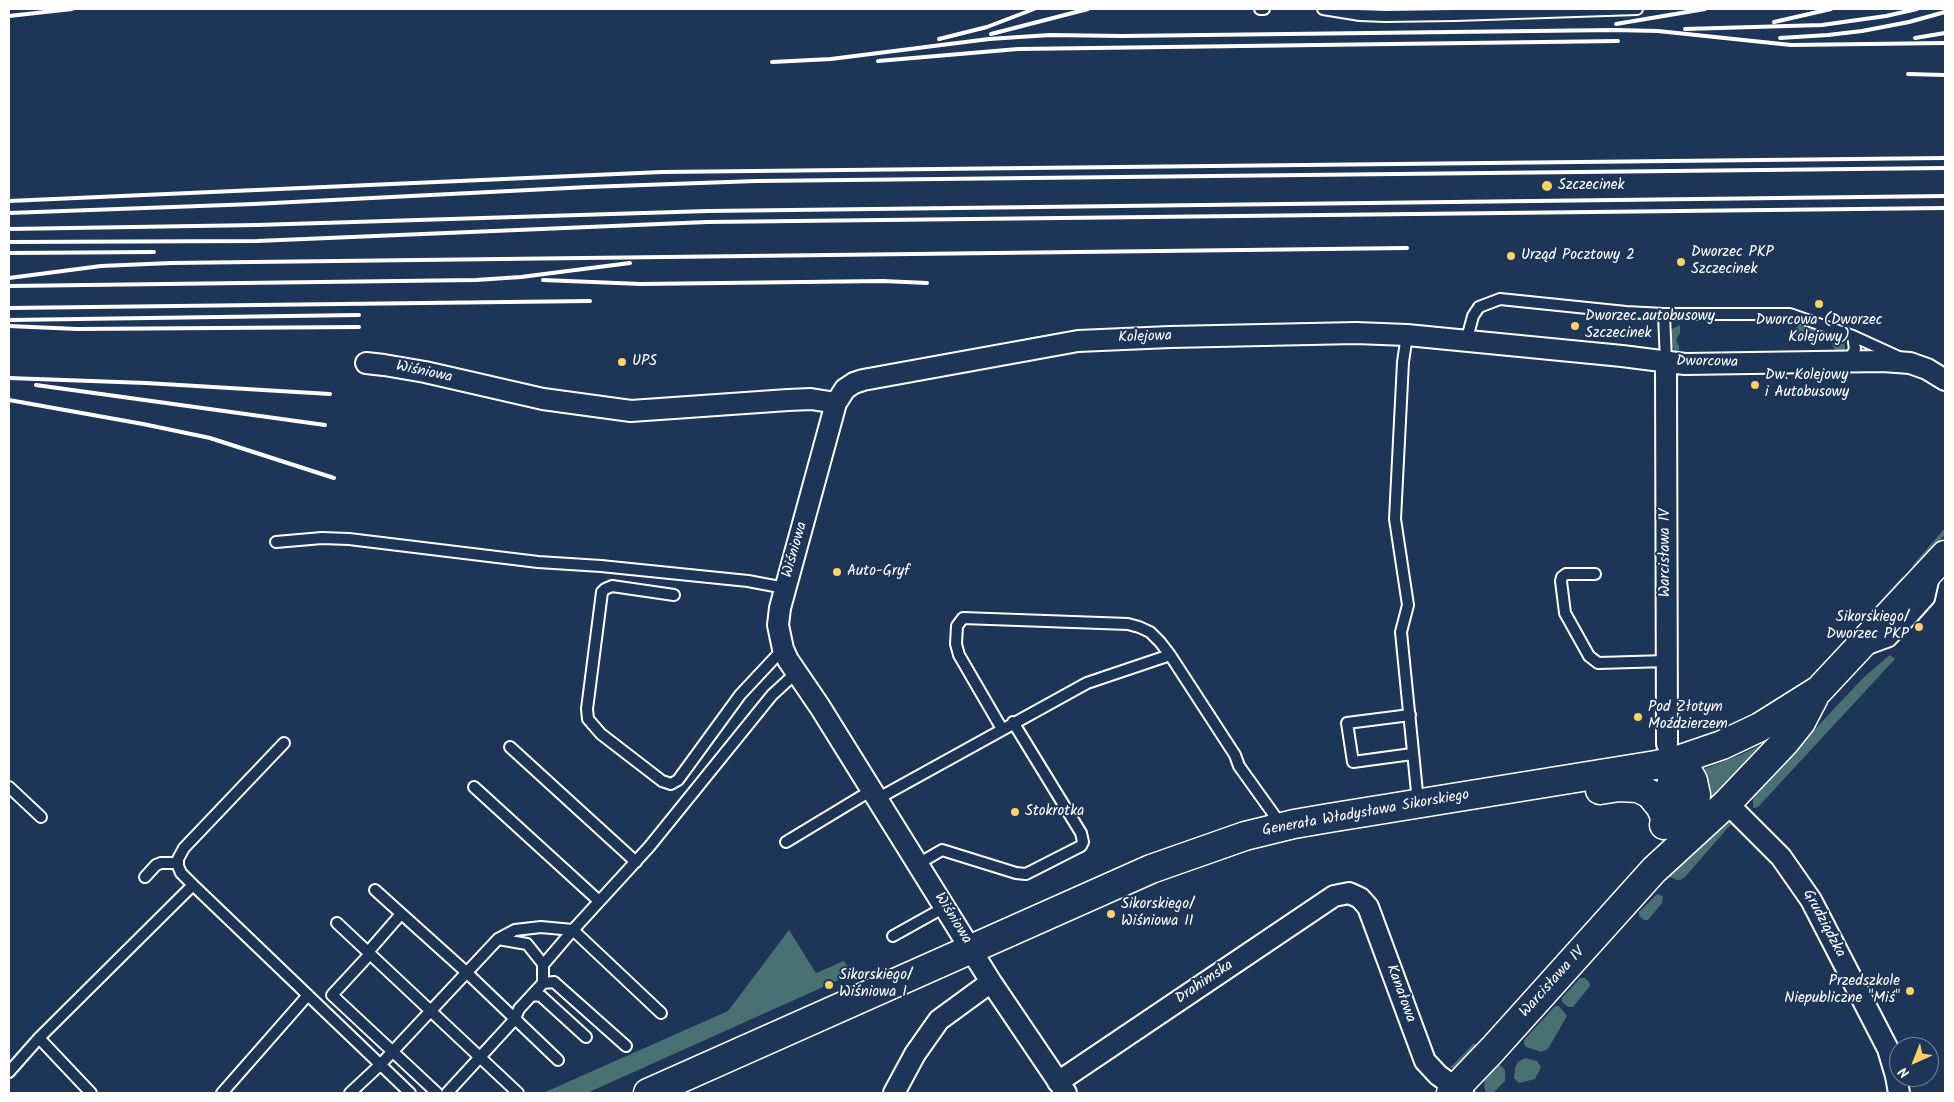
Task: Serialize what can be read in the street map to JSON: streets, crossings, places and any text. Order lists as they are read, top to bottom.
{
  "streets": {
    "street": [
      "Kolejowa",
      "Dworcowa",
      "Wiśniowa",
      "Warcisława IV",
      "Generała Władysława Sikorskiego",
      "Grudziądzka",
      "Drahimska",
      "Kanałowa"
    ]
  },
  "crossings": [
    ["Kolejowa", "Dworcowa"],
    ["Kolejowa", "Wiśniowa"],
    ["Dworcowa", "Warcisława IV"],
    ["Wiśniowa", "Generała Władysława Sikorskiego"],
    ["Wiśniowa", "Drahimska"],
    ["Warcisława IV", "Generała Władysława Sikorskiego"],
    ["Warcisława IV", "Grudziądzka"],
    ["Warcisława IV", "Kanałowa"],
    ["Drahimska", "Kanałowa"]
  ],
  "places": [
    "Szczecinek",
    "Urząd Pocztowy 2",
    "Dworzec PKP Szczecinek",
    "Dworcowa (Dworzec Kolejowy)",
    "Dworzec autobusowy Szczecinek",
    "UPS",
    "Dw. Kolejowy i Autobusowy",
    "Auto-Gryf",
    "Sikorskiego/ Dworzec PKP",
    "Pod Złotym Moździerzem",
    "Stokrotka",
    "Sikorskiego/ Wiśniowa II",
    "Sikorskiego/ Wiśniowa I",
    "Przedszkole Niepubliczne \"Miś\""
  ],
  "north": "bottom left"
}
